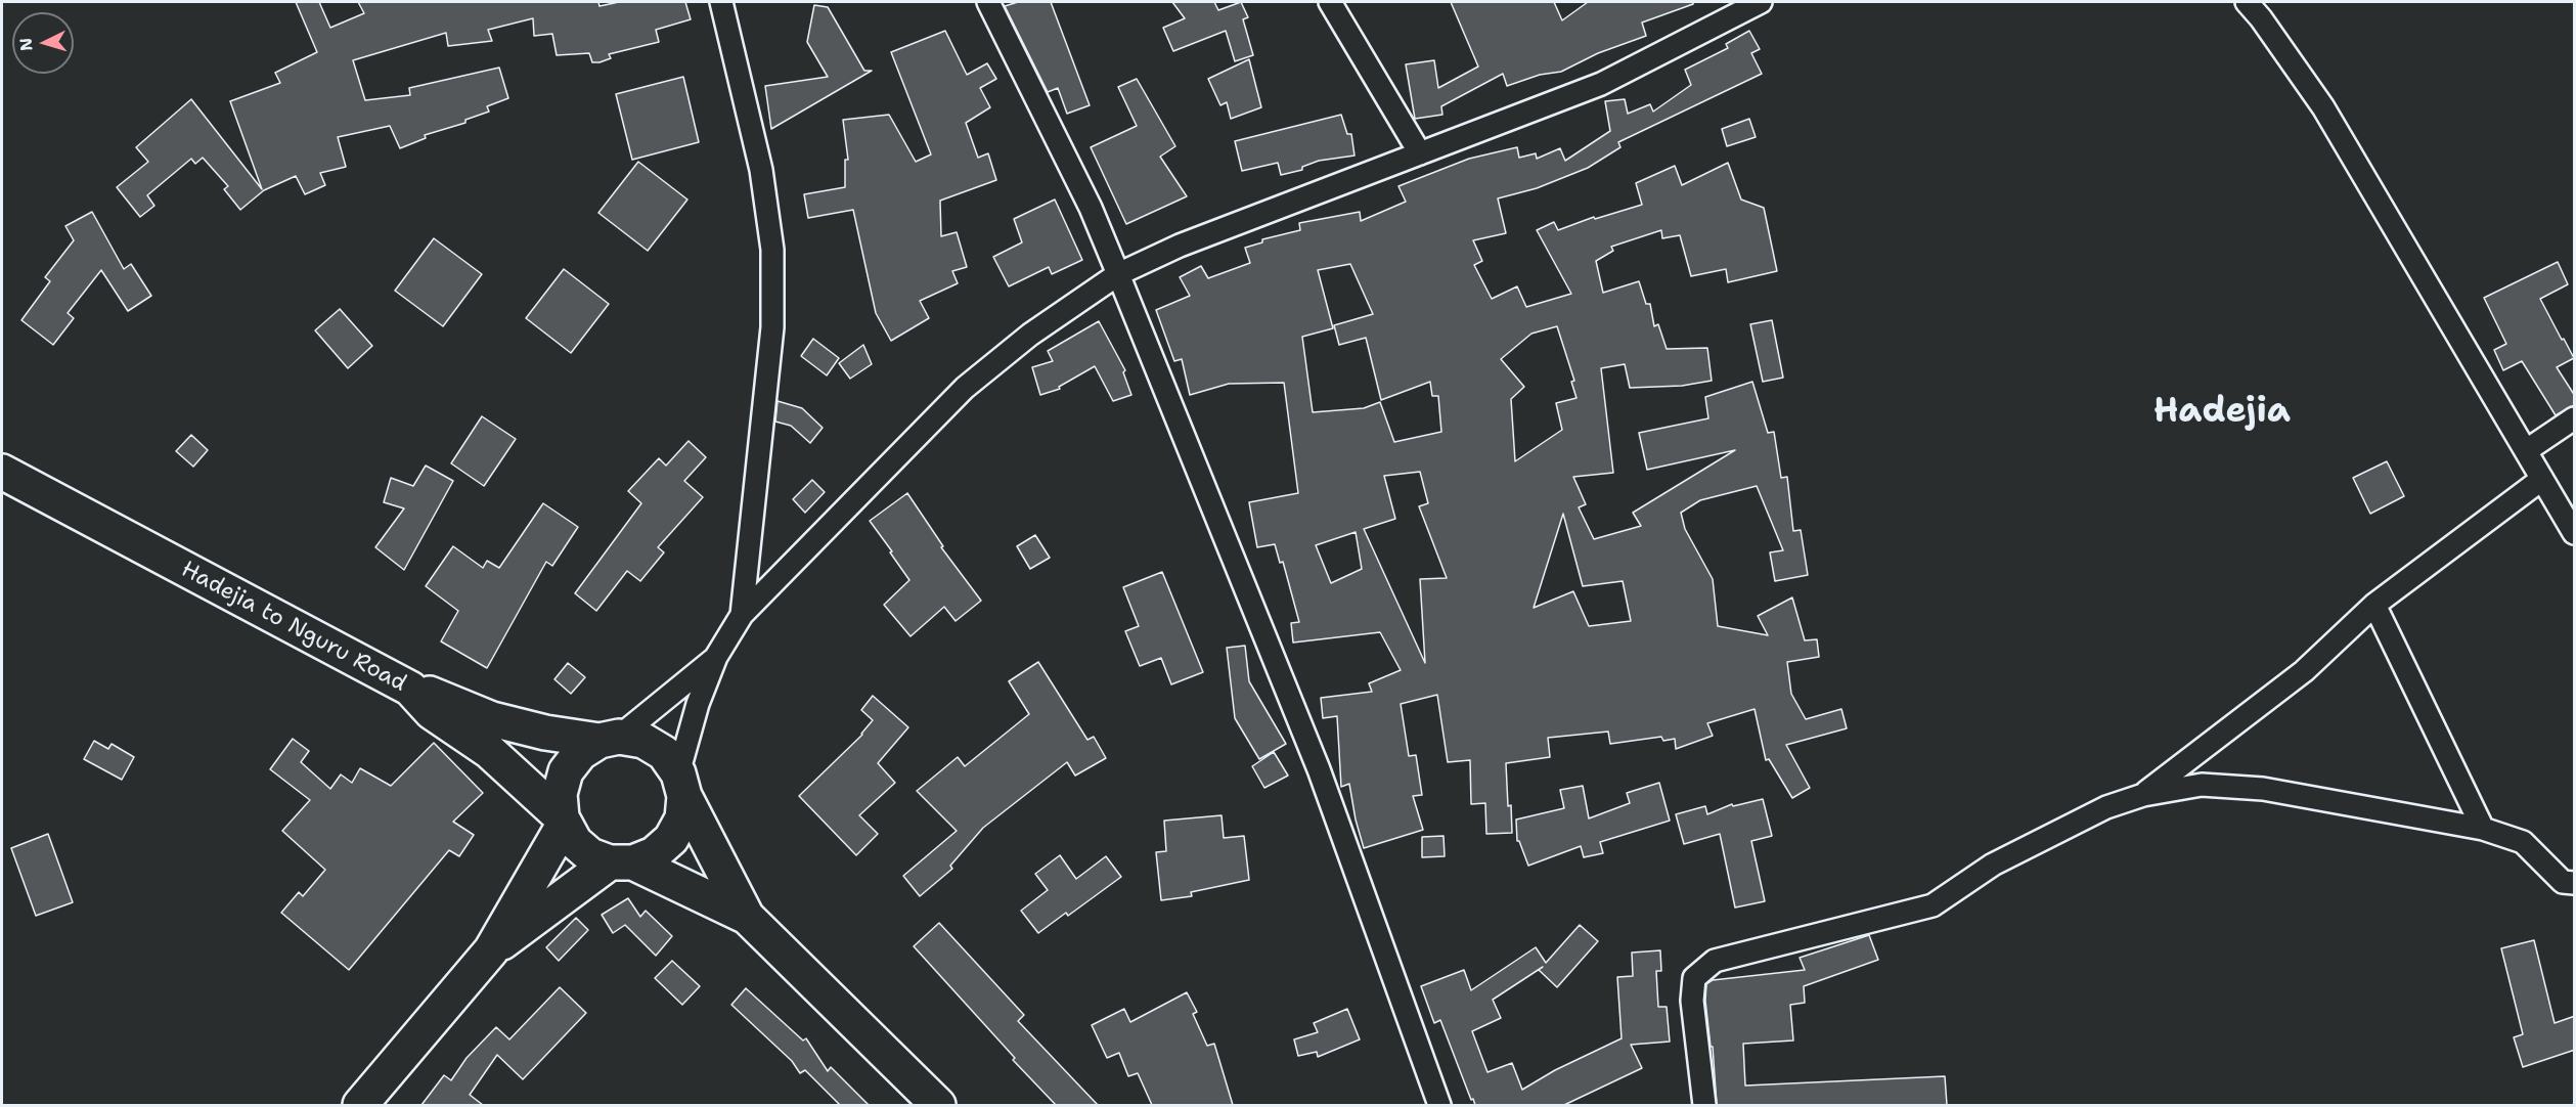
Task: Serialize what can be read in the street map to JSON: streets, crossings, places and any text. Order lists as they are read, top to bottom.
{
  "streets": {
    "main road": ["Hadejia to Nguru Road"]
  },
  "districts": ["Hadejia"],
  "north": "left"
}
